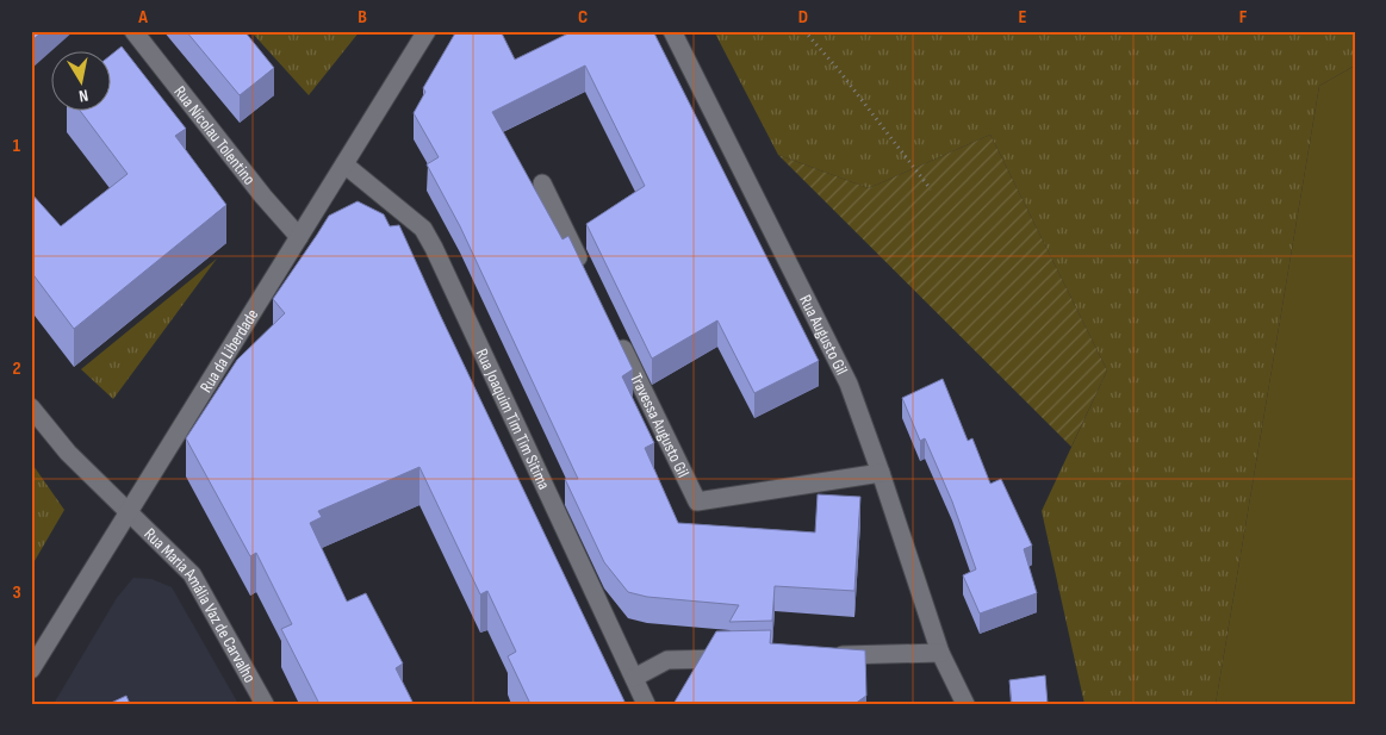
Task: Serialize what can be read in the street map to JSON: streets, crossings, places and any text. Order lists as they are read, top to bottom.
{
  "streets": {
    "street": [
      "Rua Nicolau Tolentino",
      "Rua Augusto Gil",
      "Rua da Liberdade",
      "Rua Joaquim Tim Tim Sitima",
      "Travessa Augusto Gil",
      "Rua Maria Amália Vaz de Carvalho"
    ]
  },
  "crossings": [
    ["Rua Nicolau Tolentino", "Rua da Liberdade"],
    ["Rua Augusto Gil", "Travessa Augusto Gil"],
    ["Rua da Liberdade", "Rua Joaquim Tim Tim Sitima"],
    ["Rua da Liberdade", "Rua Maria Amália Vaz de Carvalho"]
  ],
  "north": "bottom",
  "grid": {
    "columns": [
      "A",
      "B",
      "C",
      "D",
      "E",
      "F"
    ],
    "rows": ["1", "2", "3"]
  }
}
